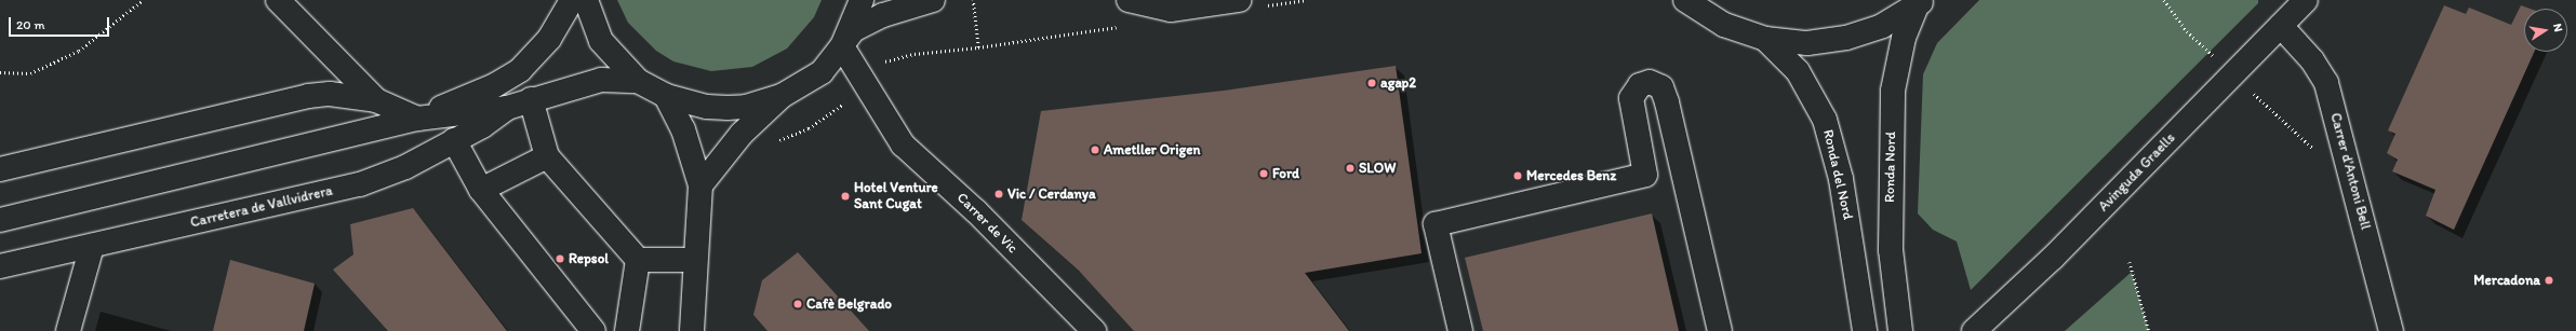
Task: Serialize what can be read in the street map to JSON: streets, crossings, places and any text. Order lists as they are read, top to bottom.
{
  "streets": {
    "street": [
      "Ronda Nord",
      "Carrer d'Antoni Bell",
      "Avinguda Graells",
      "Ronda del Nord",
      "Carretera de Vallvidrera",
      "Carrer de Vic"
    ]
  },
  "crossings": [
    ["Carrer d'Antoni Bell", "Avinguda Graells"]
  ],
  "places": [
    "agap2",
    "Ametller Origen",
    "SLOW",
    "Ford",
    "Mercedes Benz",
    "Vic / Cerdanya",
    "Hotel Venture Sant Cugat",
    "Repsol",
    "Mercadona",
    "Cafè Belgrado"
  ],
  "scale_bar": "20 m",
  "north": "right"
}
